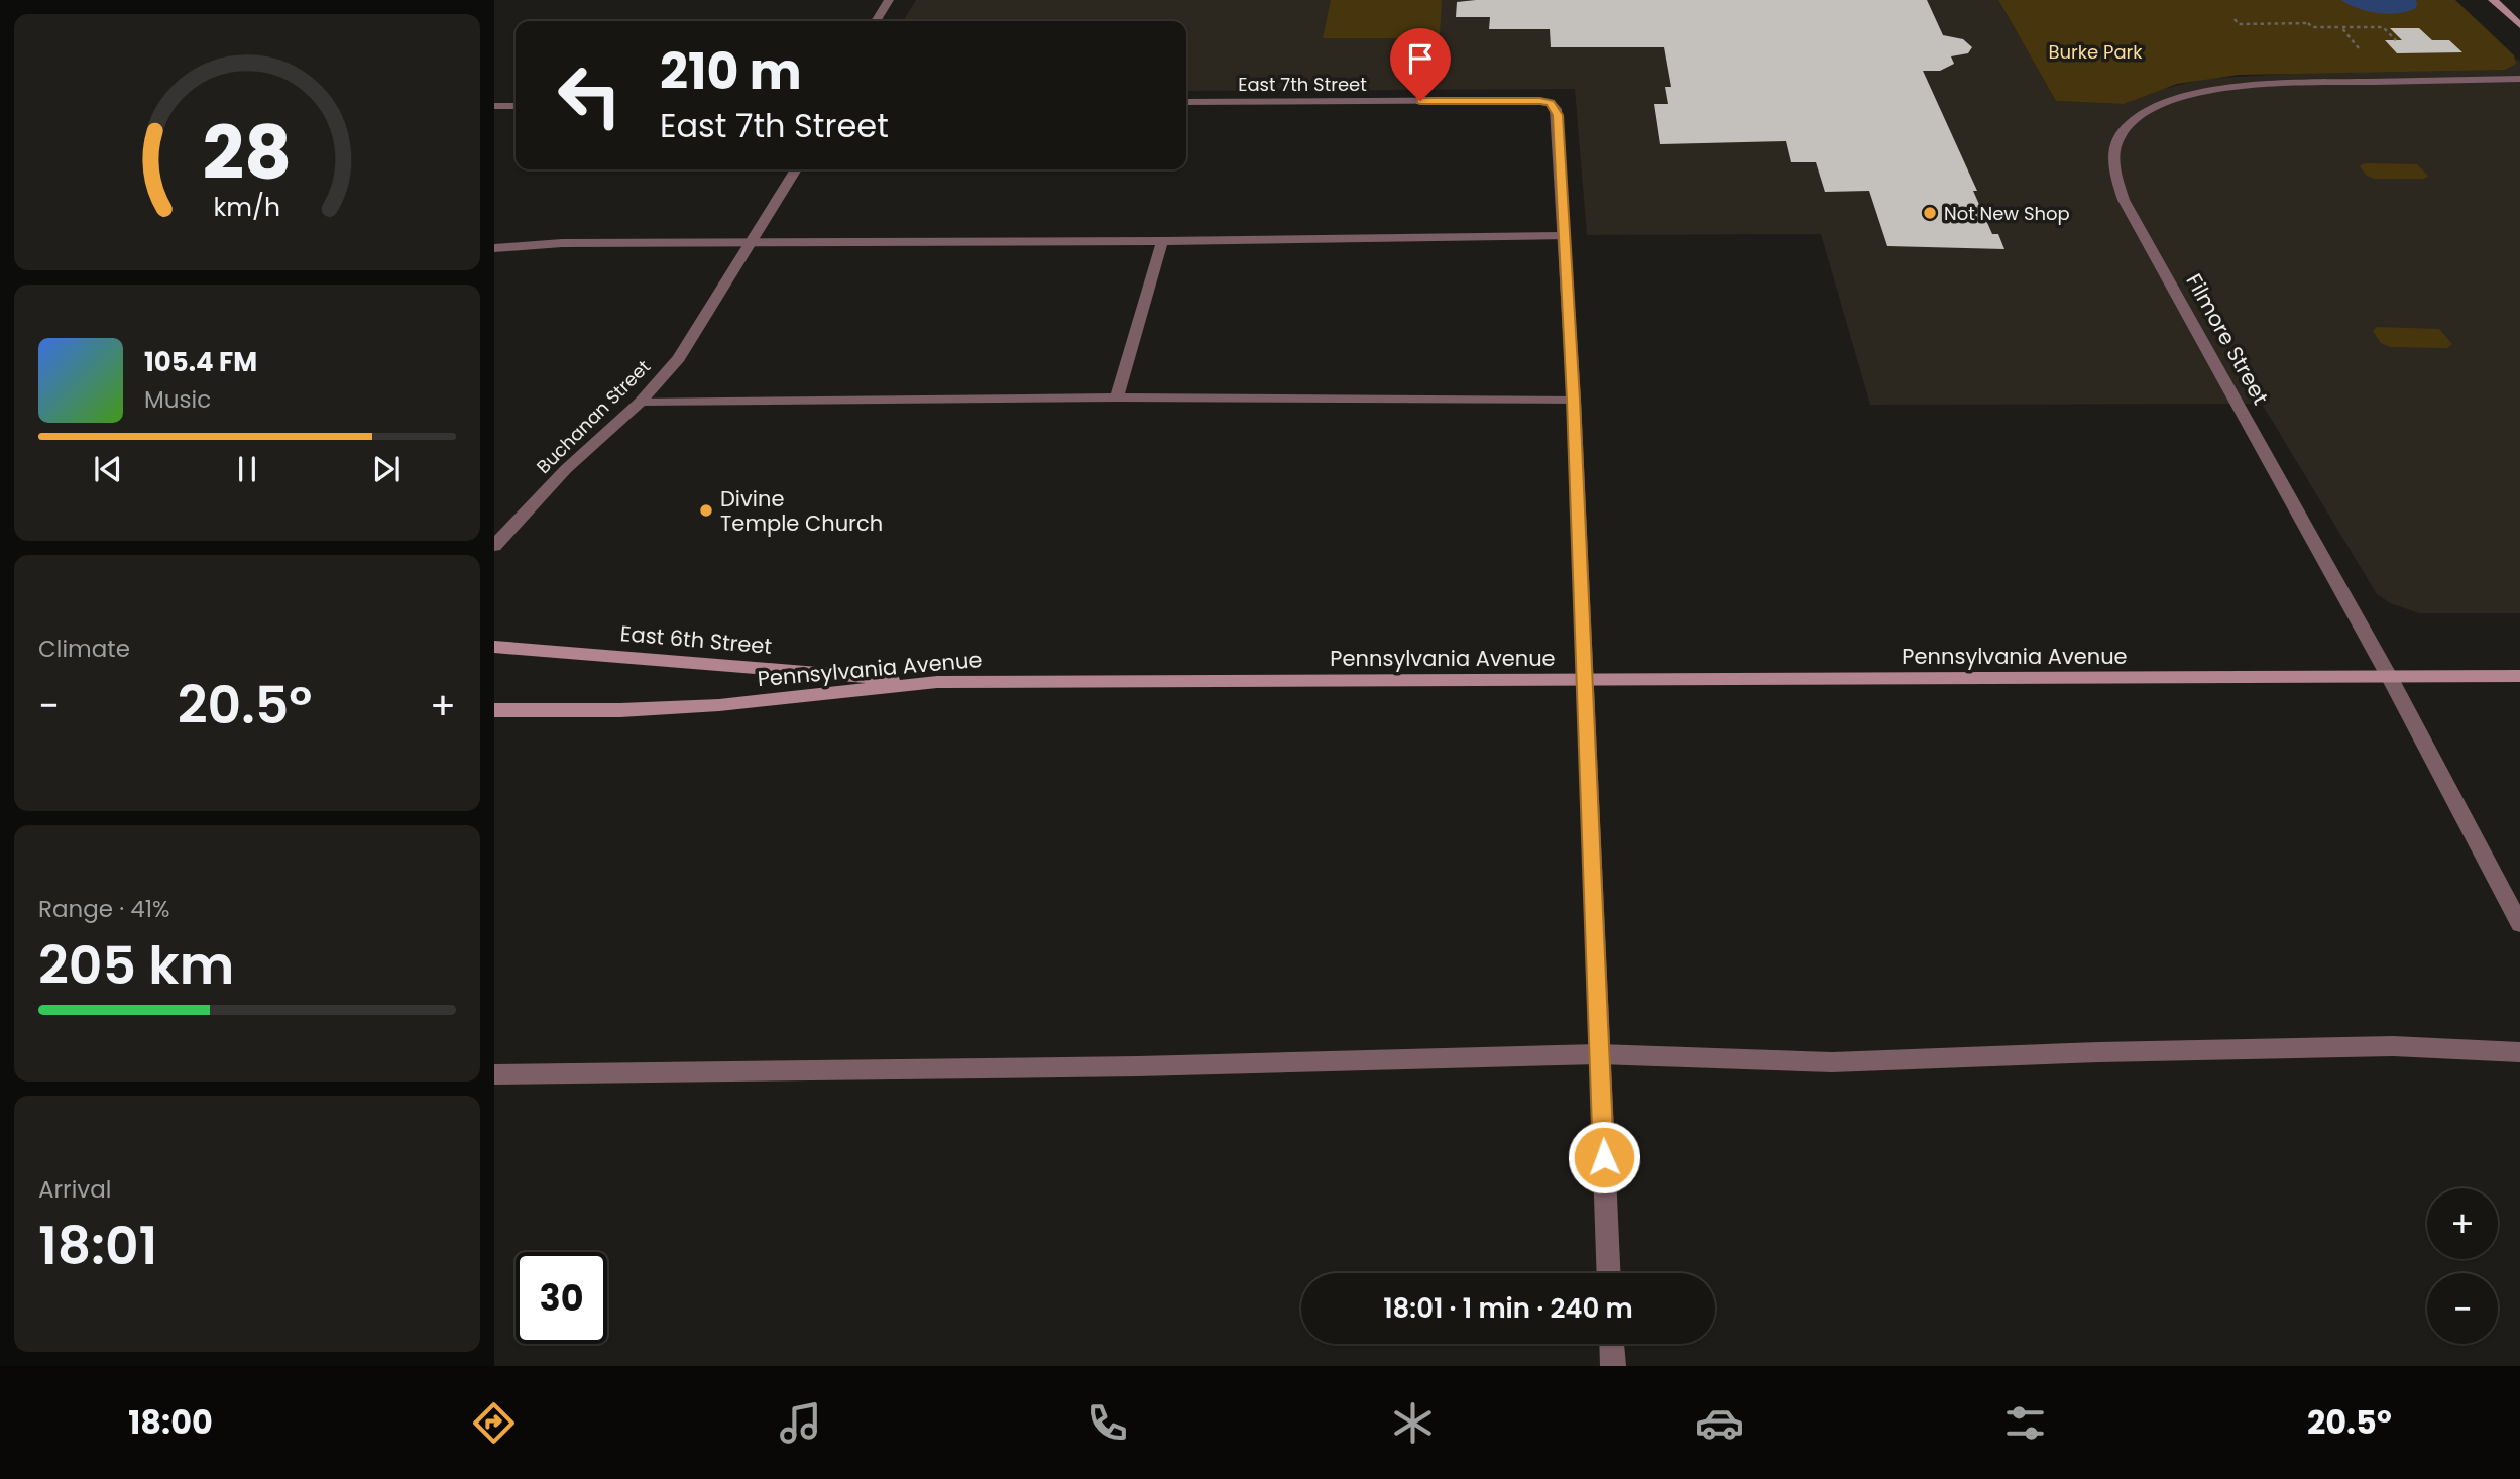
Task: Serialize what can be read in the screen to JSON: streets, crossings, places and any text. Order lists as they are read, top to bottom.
{
  "streets": {
    "main road": ["East 6th Street", "Pennsylvania Avenue"],
    "street": ["East 7th Street", "Filmore Street", "Buchanan Street"]
  },
  "crossings": [
    ["Filmore Street", "Pennsylvania Avenue"],
    ["East 6th Street", "Pennsylvania Avenue"]
  ],
  "parks": ["Burke Park"],
  "places": ["Not New Shop", "Divine Temple Church"],
  "page": {
    "turn": ["210 m", "East 7th Street"],
    "song": ["105.4 FM", "Music"],
    "tile": [
      "Climate",
      ["Range · 41%", "205 km"],
      ["Arrival", "18:01"]
    ],
    "heat": ["−", "20.5°", "+"],
    "map_buttons": ["+", "−"],
    "limit": "30",
    "trip": "18:01 · 1 min · 240 m",
    "tabs": ["18:00", "20.5°"],
    "gauge": ["28", "km/h"]
  }
}
